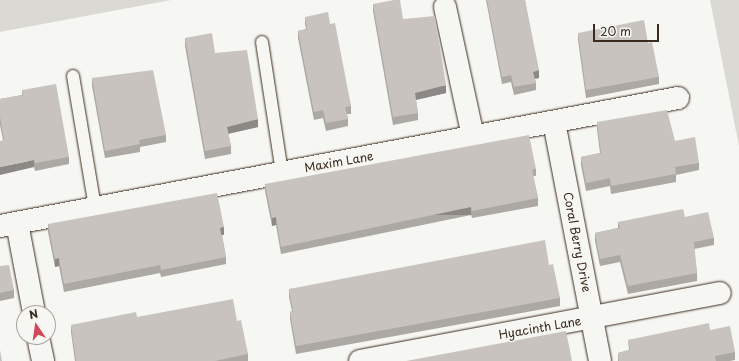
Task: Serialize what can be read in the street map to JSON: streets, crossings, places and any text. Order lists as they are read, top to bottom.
{
  "streets": {
    "street": ["Maxim Lane", "Coral Berry Drive", "Hyacinth Lane"]
  },
  "crossings": [
    ["Maxim Lane", "Coral Berry Drive"],
    ["Coral Berry Drive", "Hyacinth Lane"]
  ],
  "scale_bar": "20 m",
  "north": "top"
}
